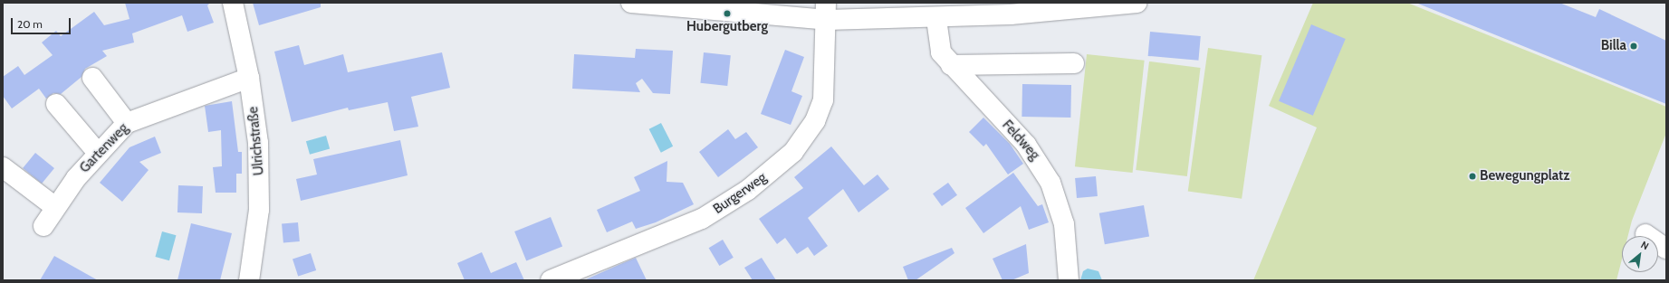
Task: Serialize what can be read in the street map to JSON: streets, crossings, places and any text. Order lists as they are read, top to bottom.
{
  "streets": {
    "street": [
      "Feldweg",
      "Ulrichstraße",
      "Gartenweg",
      "Burgerweg"
    ]
  },
  "crossings": [
    ["Ulrichstraße", "Gartenweg"]
  ],
  "places": ["Hubergutberg", "Billa", "Bewegungplatz"],
  "scale_bar": "20 m",
  "north": "top right"
}
